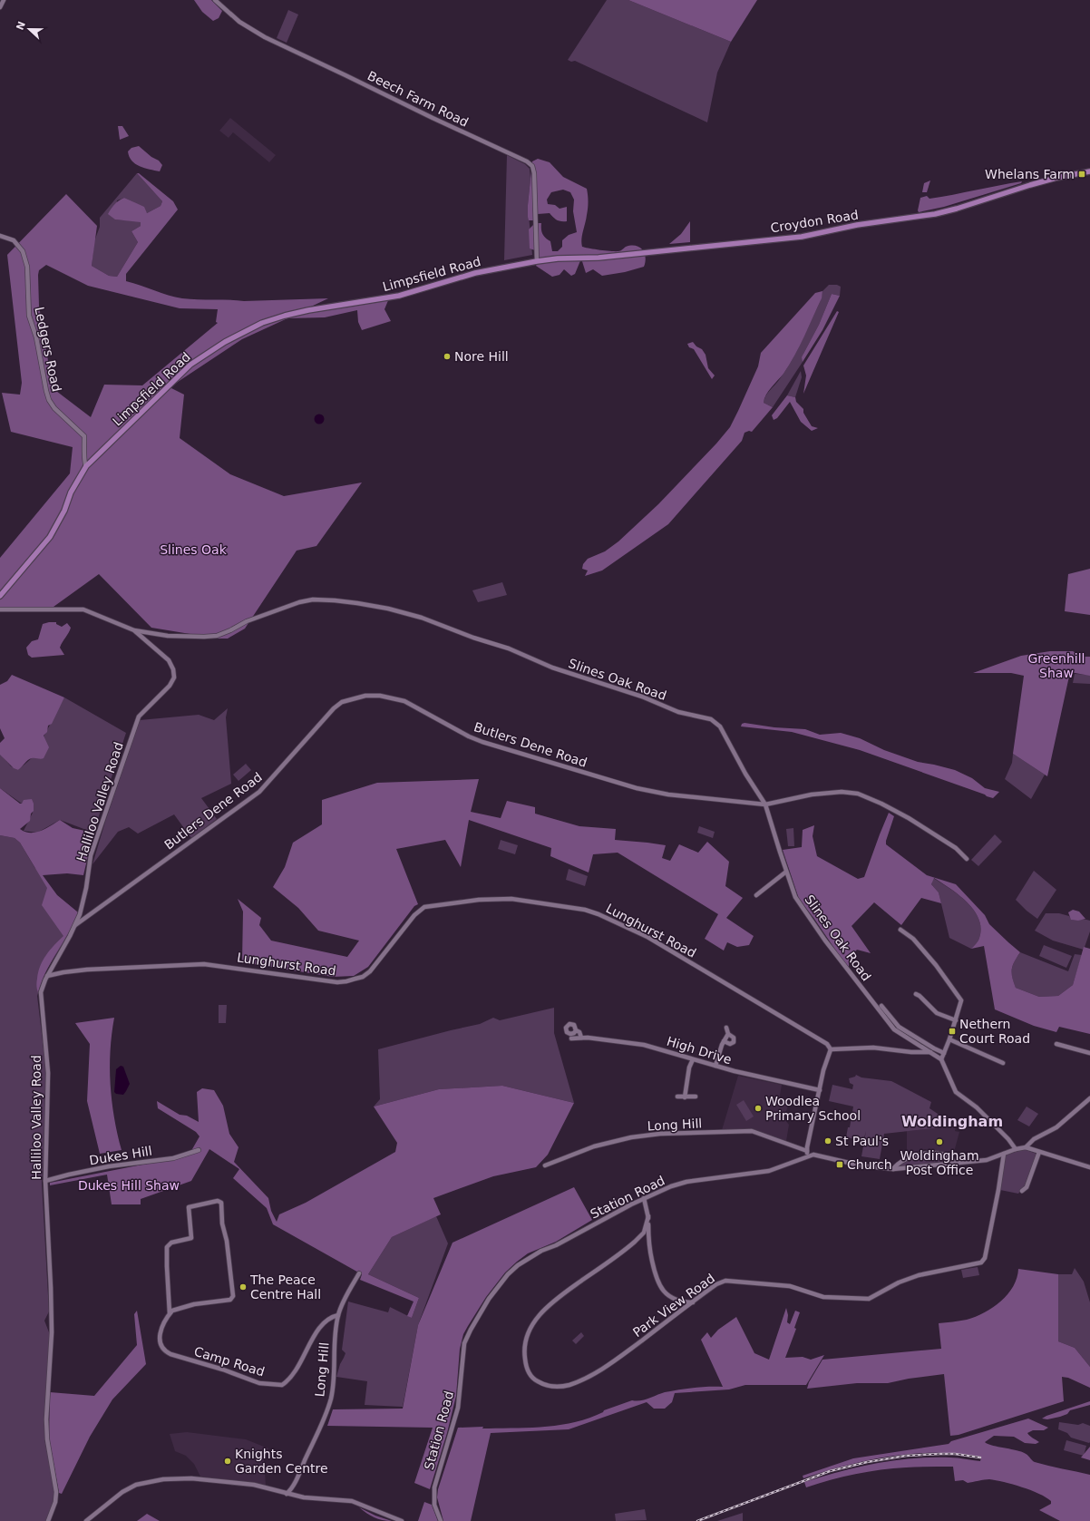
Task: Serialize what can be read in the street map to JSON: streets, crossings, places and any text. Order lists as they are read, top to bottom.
{
  "streets": {
    "main road": ["Croydon Road", "Limpsfield Road"],
    "street": [
      "Beech Farm Road",
      "Ledgers Road",
      "Slines Oak Road",
      "Butlers Dene Road",
      "Halliloo Valley Road",
      "Lunghurst Road",
      "High Drive",
      "Long Hill",
      "Dukes Hill",
      "Station Road",
      "Park View Road",
      "Camp Road"
    ]
  },
  "crossings": [
    ["Beech Farm Road", "Croydon Road"],
    ["Beech Farm Road", "Limpsfield Road"],
    ["Croydon Road", "Limpsfield Road"],
    ["Limpsfield Road", "Ledgers Road"],
    ["Slines Oak Road", "Butlers Dene Road"],
    ["Slines Oak Road", "Halliloo Valley Road"],
    ["Butlers Dene Road", "Halliloo Valley Road"],
    ["Halliloo Valley Road", "Lunghurst Road"],
    ["Halliloo Valley Road", "Dukes Hill"],
    ["Long Hill", "Station Road"],
    ["Long Hill", "Camp Road"],
    ["Station Road", "Park View Road"]
  ],
  "districts": ["Woldingham"],
  "parks": ["Slines Oak", "Greenhill Shaw", "Dukes Hill Shaw"],
  "places": {
    "transit": ["Whelans Farm", "Nethern Court Road", "Church"],
    "other": [
      "Nore Hill",
      "Woodlea Primary School",
      "St Paul's",
      "Woldingham Post Office",
      "The Peace Centre Hall",
      "Knights Garden Centre"
    ]
  },
  "north": "left"
}
